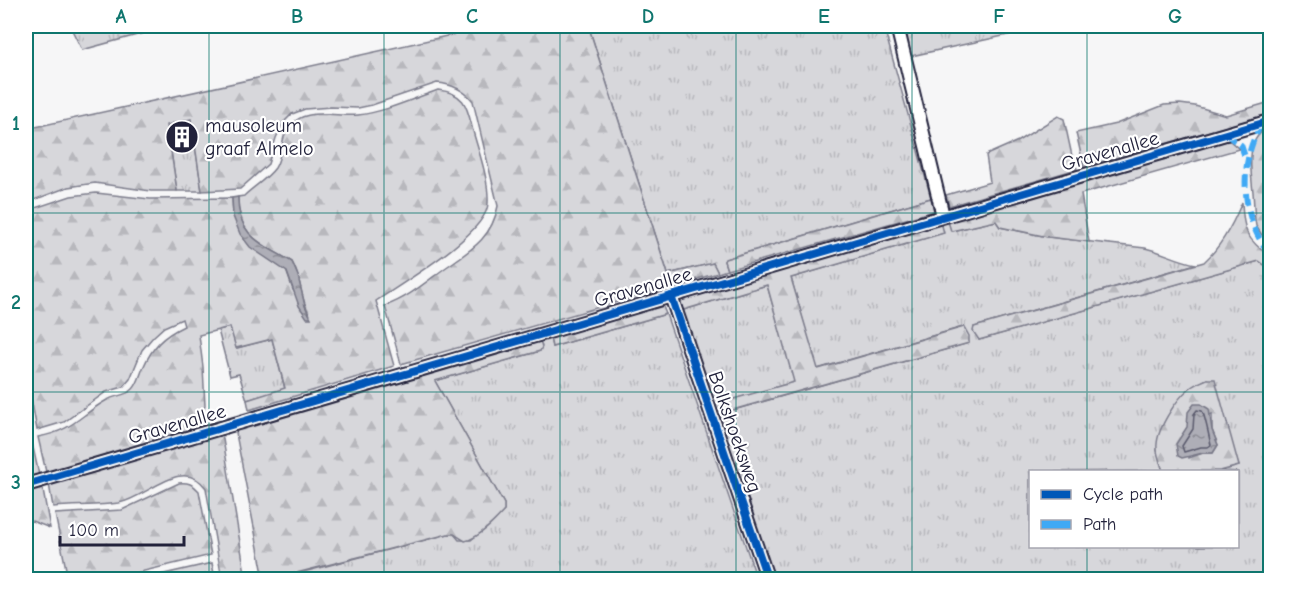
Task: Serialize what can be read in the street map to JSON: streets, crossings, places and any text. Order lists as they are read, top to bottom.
{
  "streets": {
    "street": ["Gravenallee", "Bolkshoeksweg"]
  },
  "crossings": [
    ["Gravenallee", "Bolkshoeksweg"]
  ],
  "places": {
    "building": ["mausoleum graaf Almelo"]
  },
  "legend": ["Cycle path", "Path"],
  "scale_bar": "100 m",
  "grid": {
    "columns": [
      "A",
      "B",
      "C",
      "D",
      "E",
      "F",
      "G"
    ],
    "rows": ["1", "2", "3"]
  }
}
